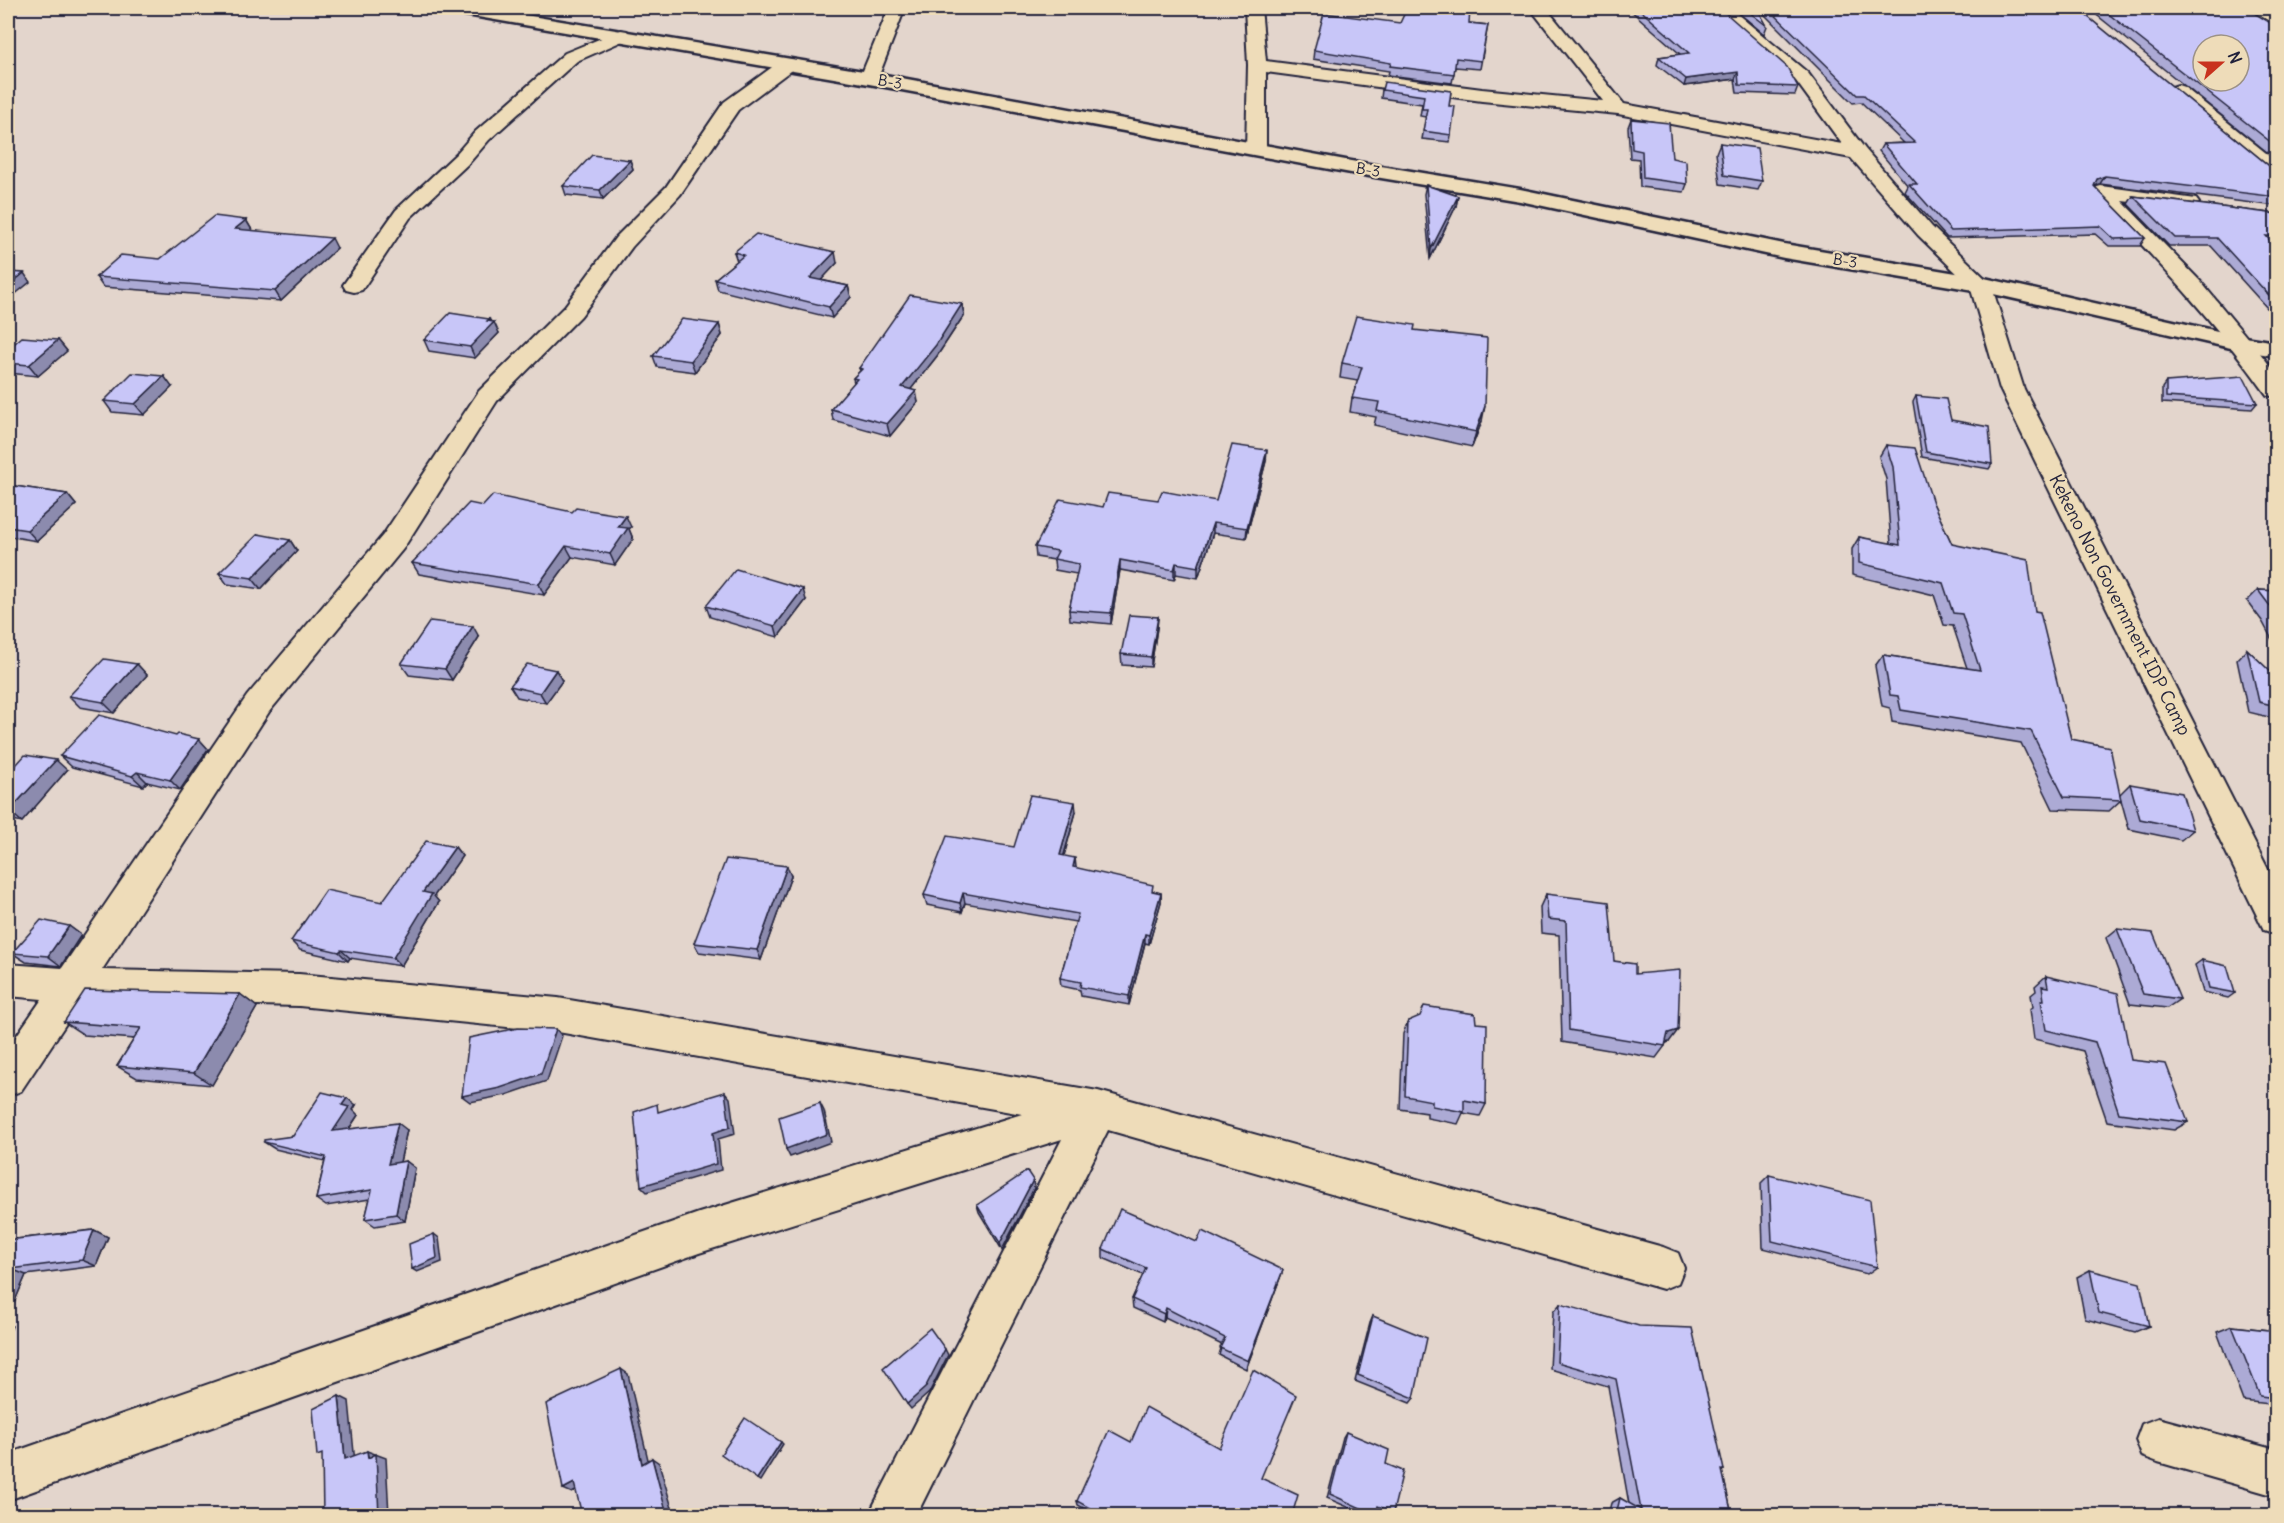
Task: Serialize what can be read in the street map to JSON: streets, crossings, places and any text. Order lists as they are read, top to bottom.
{
  "streets": {
    "main road": ["B-3"],
    "street": ["Kekeno Non Government IDP Camp"]
  },
  "crossings": [
    ["B-3", "Kekeno Non Government IDP Camp"]
  ],
  "north": "right"
}
